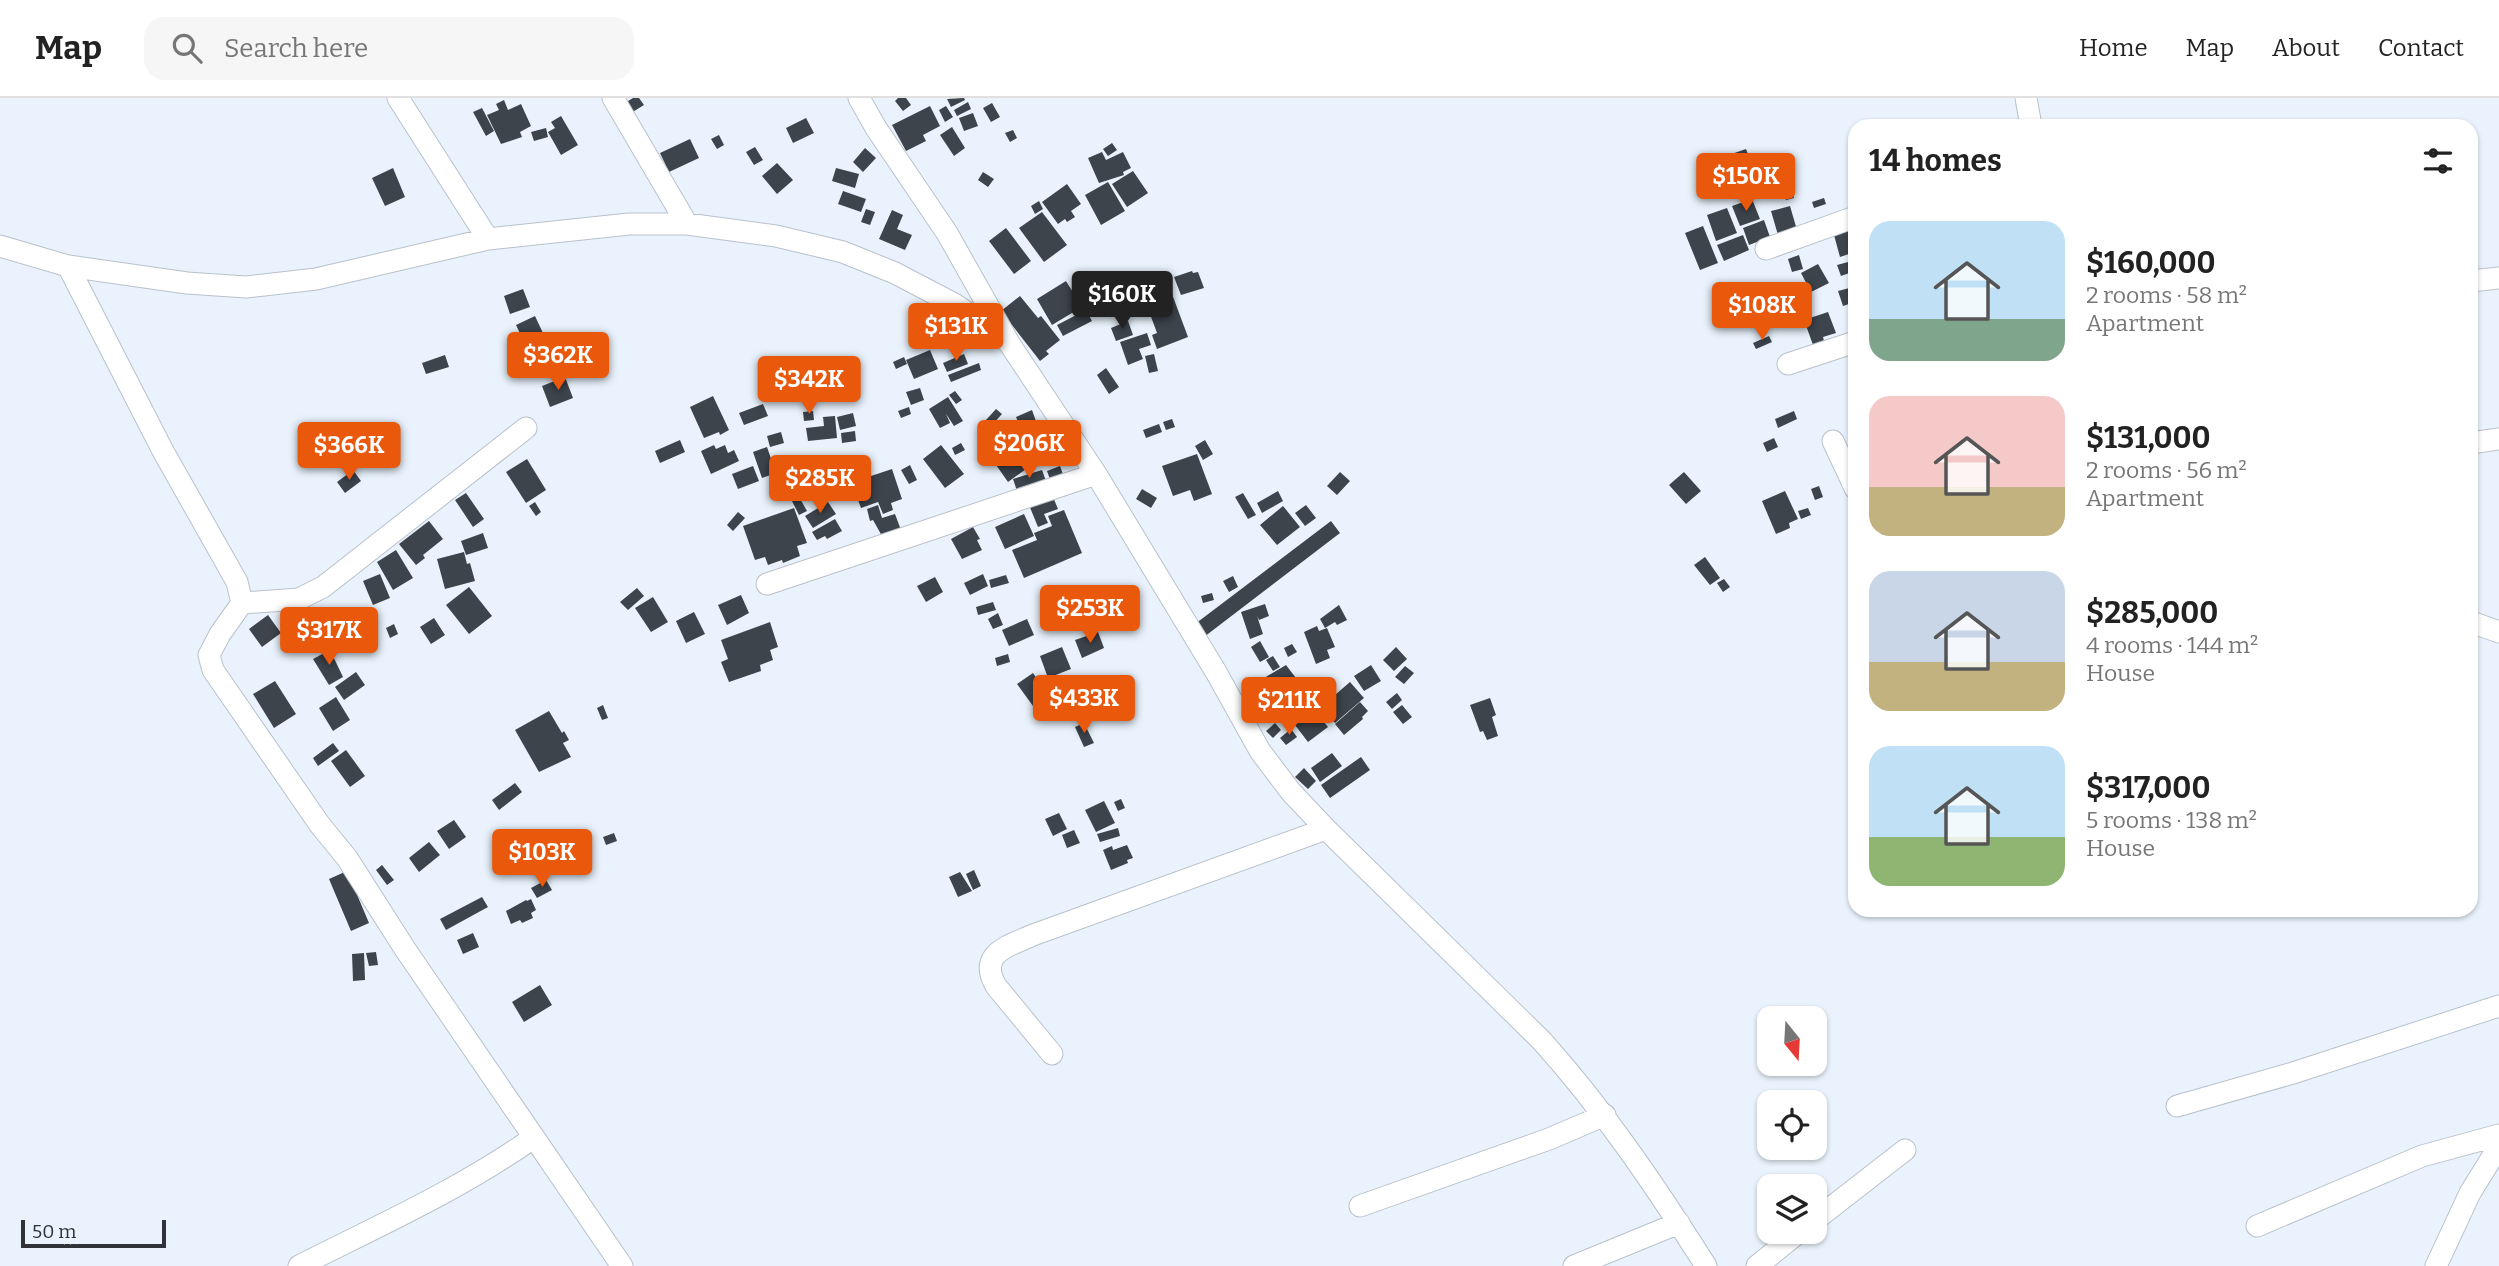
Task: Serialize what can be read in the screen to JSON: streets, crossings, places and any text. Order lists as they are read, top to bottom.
{
  "scale_bar": "50 m",
  "north": "bottom",
  "page": {
    "header": "Map",
    "search": "Search here",
    "nav": [
      "Home",
      "Map",
      "About",
      "Contact"
    ],
    "heading": "14 homes",
    "price": [
      "$150K",
      "$160K",
      "$108K",
      "$131K",
      "$362K",
      "$342K",
      "$206K",
      "$366K",
      "$285K",
      "$253K",
      "$317K",
      "$433K",
      "$211K",
      "$103K"
    ],
    "list": [
      {
        "name": "$160,000",
        "note": "2 rooms · 58 m² · Apartment"
      },
      {
        "name": "$131,000",
        "note": "2 rooms · 56 m² · Apartment"
      },
      {
        "name": "$285,000",
        "note": "4 rooms · 144 m² · House"
      },
      {
        "name": "$317,000",
        "note": "5 rooms · 138 m² · House"
      }
    ],
    "scale": "50 m"
  }
}
